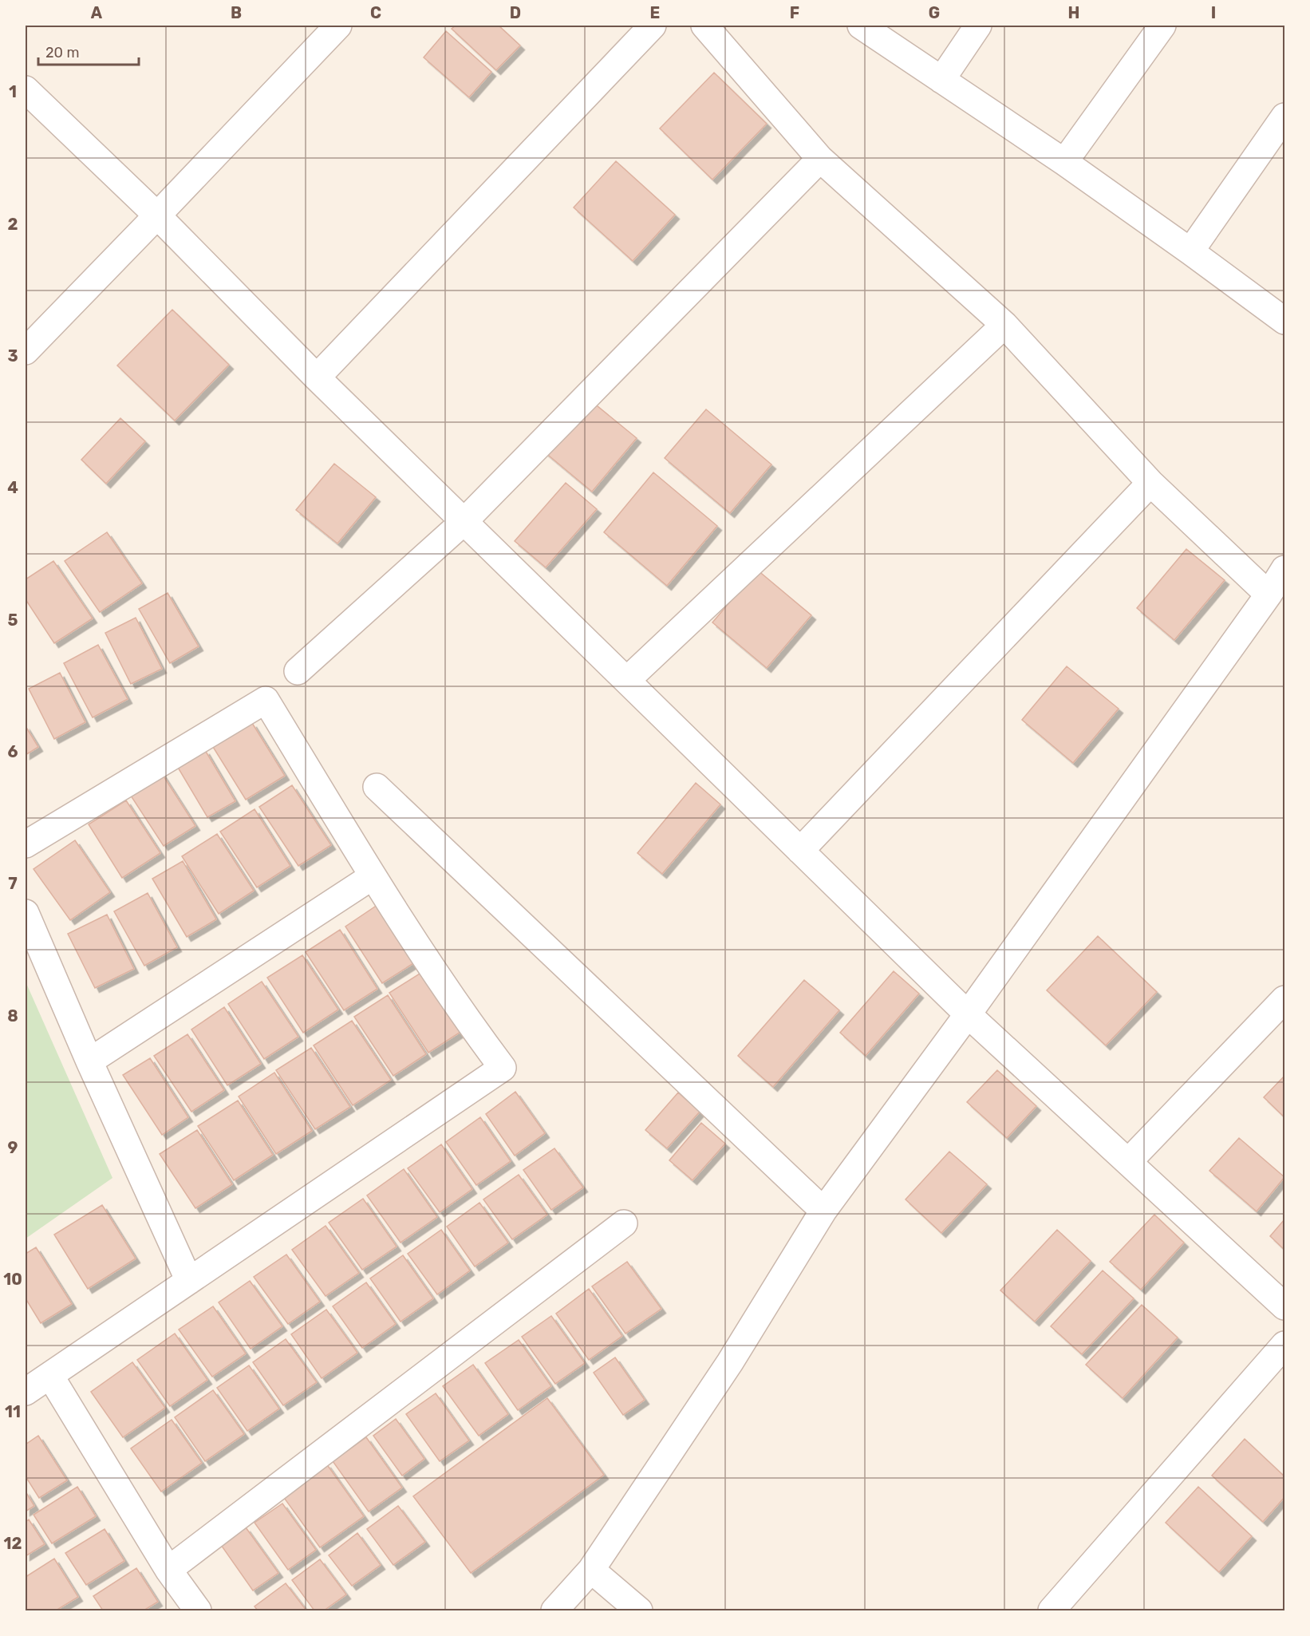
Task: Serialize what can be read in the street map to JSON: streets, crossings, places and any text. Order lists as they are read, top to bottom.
{
  "scale_bar": "20 m",
  "grid": {
    "columns": [
      "A",
      "B",
      "C",
      "D",
      "E",
      "F",
      "G",
      "H",
      "I"
    ],
    "rows": [
      "1",
      "2",
      "3",
      "4",
      "5",
      "6",
      "7",
      "8",
      "9",
      "10",
      "11",
      "12"
    ]
  }
}
